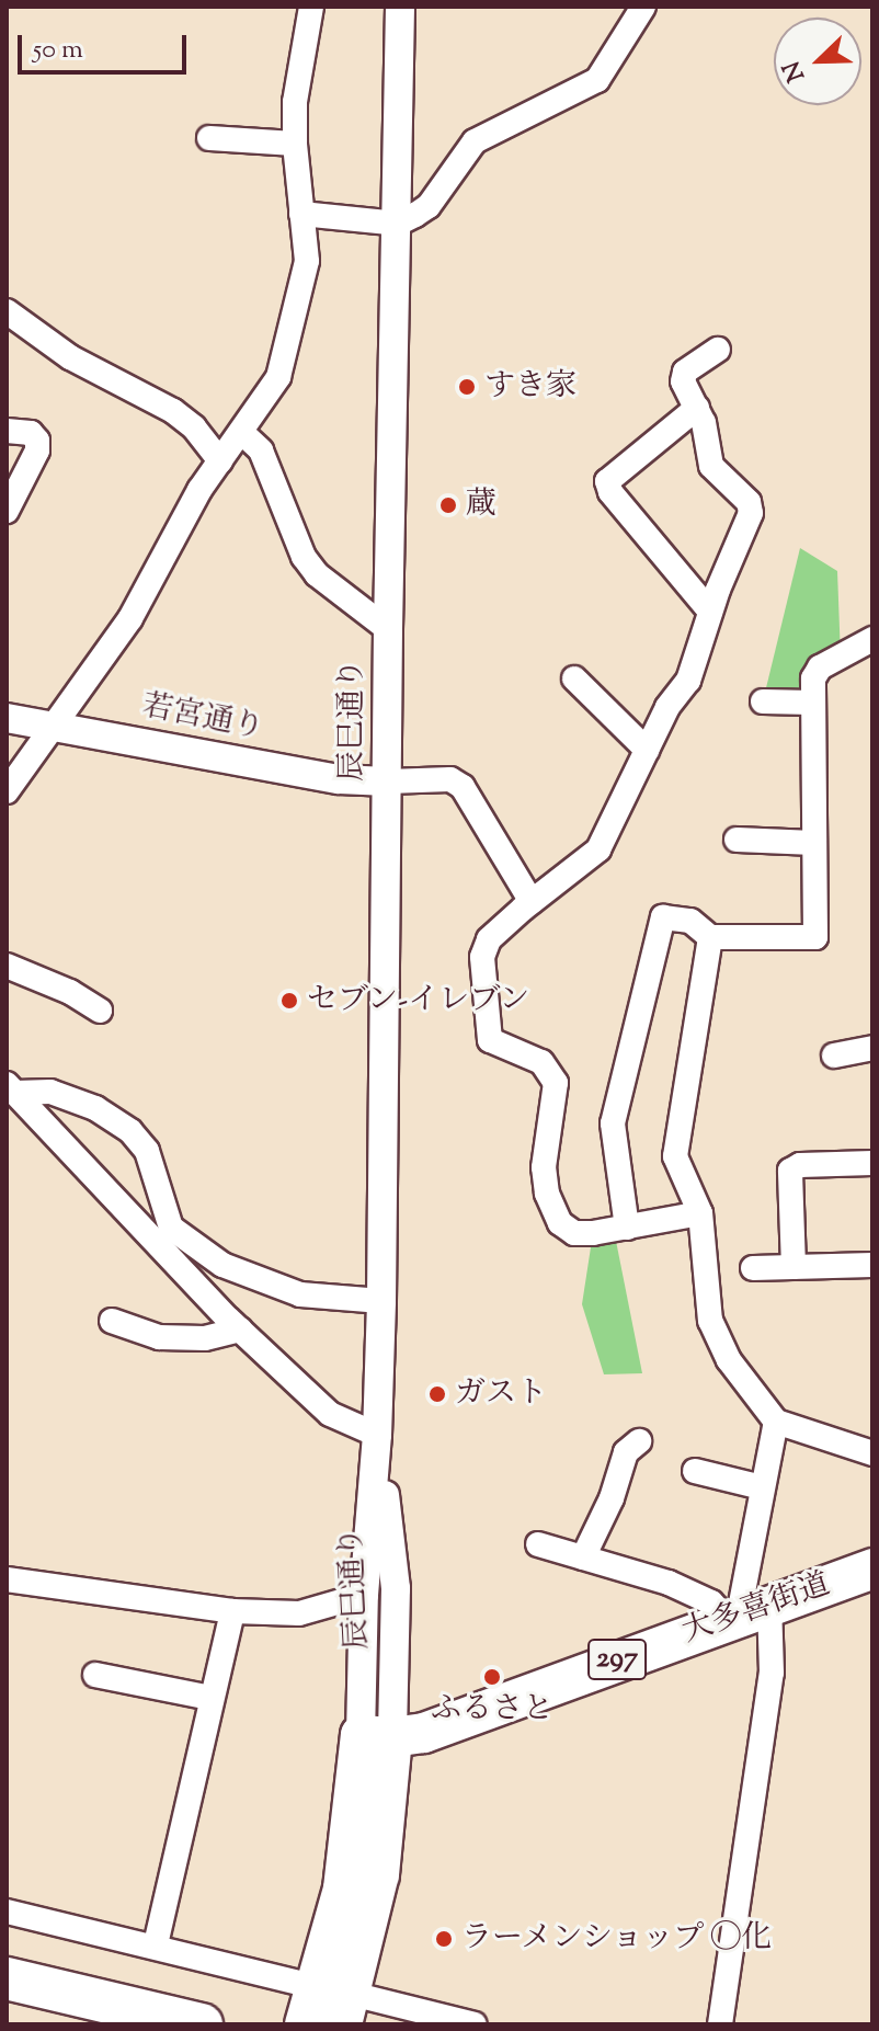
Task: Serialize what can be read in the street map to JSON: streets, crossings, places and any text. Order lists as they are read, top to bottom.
{
  "streets": {
    "highway": ["大多喜街道", "297"],
    "street": ["若宮通り", "辰巳通り"]
  },
  "crossings": [
    ["若宮通り", "辰巳通り"],
    ["辰巳通り", "大多喜街道"]
  ],
  "places": [
    "すき家",
    "蔵",
    "セブン-イレブン",
    "ガスト",
    "ふるさと",
    "ラーメンショップ ◯化"
  ],
  "scale_bar": "50 m",
  "north": "bottom left"
}
